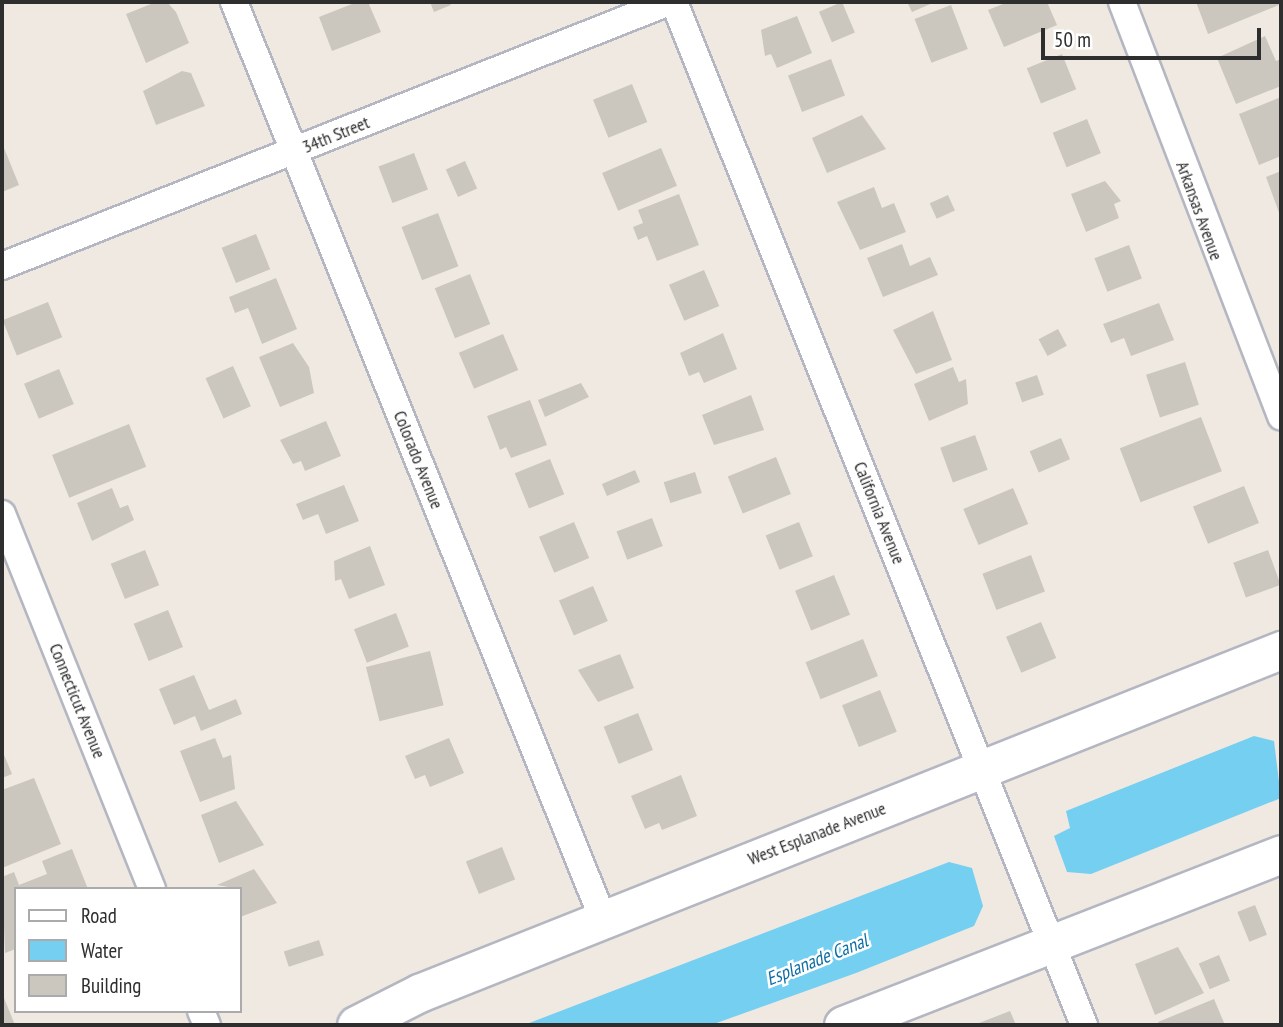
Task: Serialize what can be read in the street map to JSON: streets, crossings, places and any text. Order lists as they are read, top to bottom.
{
  "streets": {
    "main road": ["West Esplanade Avenue"],
    "street": [
      "34th Street",
      "Arkansas Avenue",
      "Colorado Avenue",
      "California Avenue",
      "Connecticut Avenue"
    ]
  },
  "crossings": [
    ["34th Street", "Colorado Avenue"],
    ["34th Street", "California Avenue"],
    ["Colorado Avenue", "West Esplanade Avenue"],
    ["California Avenue", "West Esplanade Avenue"]
  ],
  "water": ["Esplanade Canal"],
  "legend": ["Road", "Water", "Building"],
  "scale_bar": "50 m"
}
